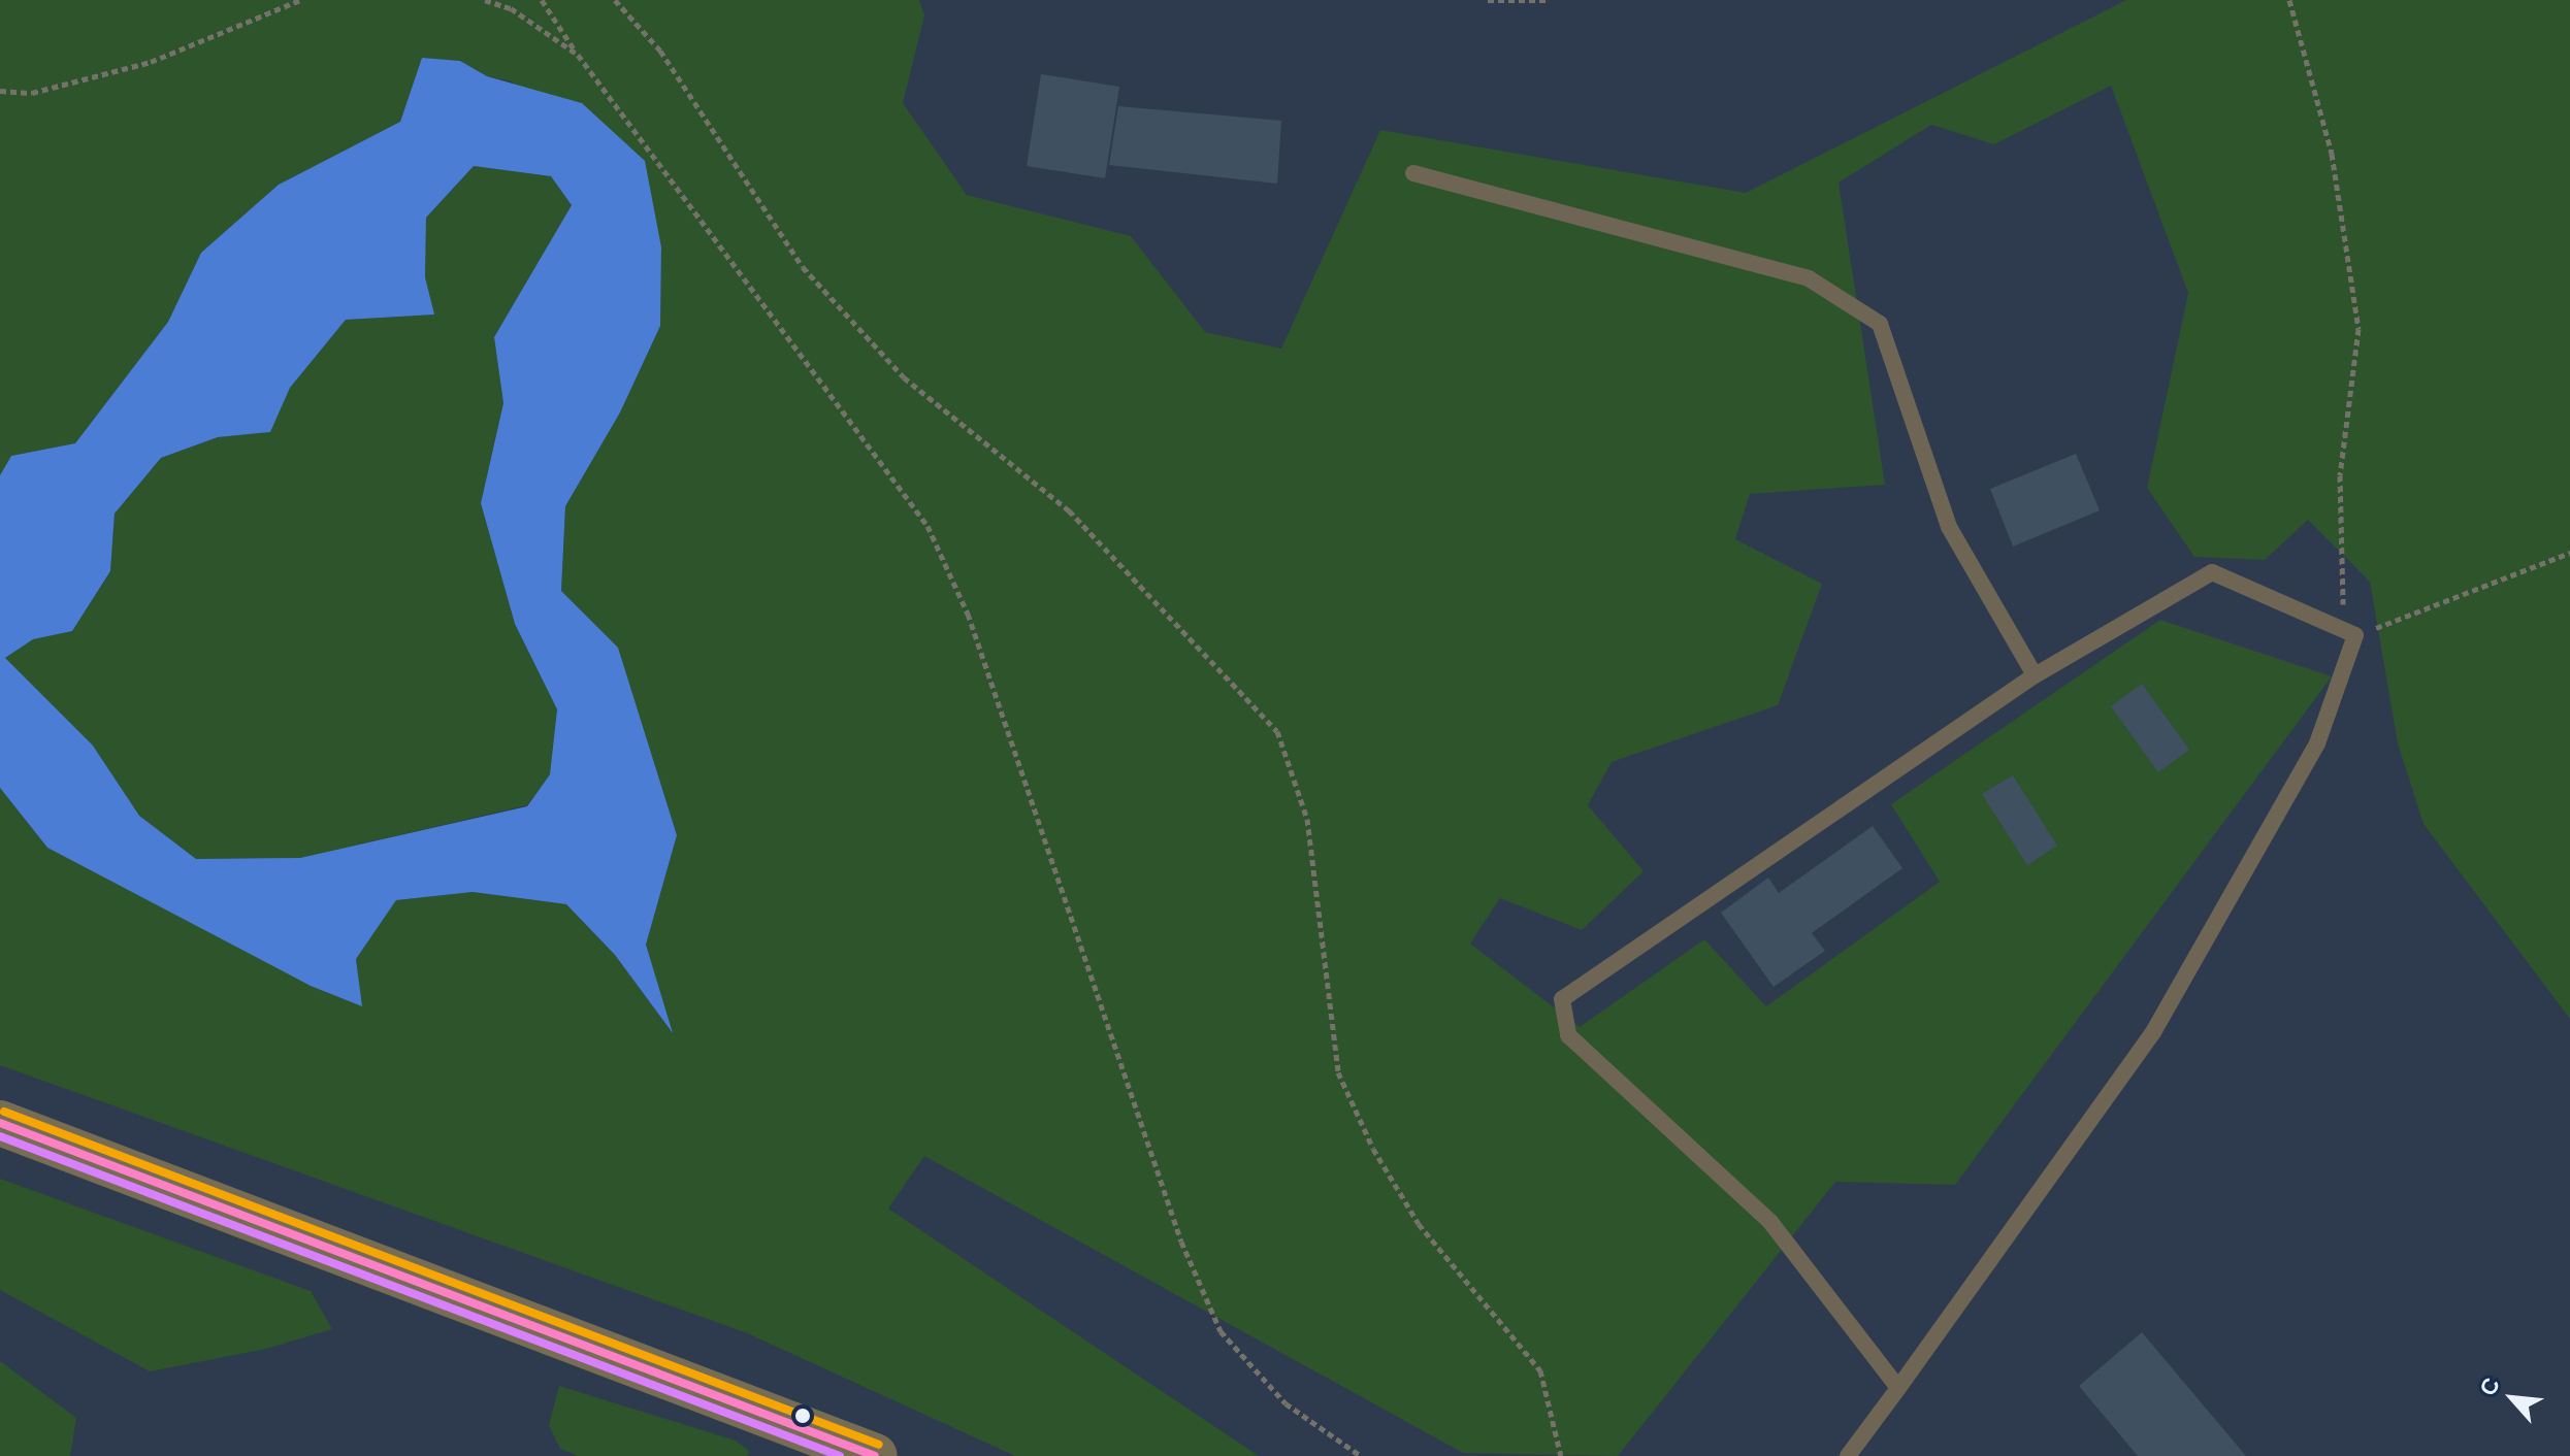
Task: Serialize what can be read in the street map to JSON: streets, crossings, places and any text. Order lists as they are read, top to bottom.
{
  "north": "top left"
}
